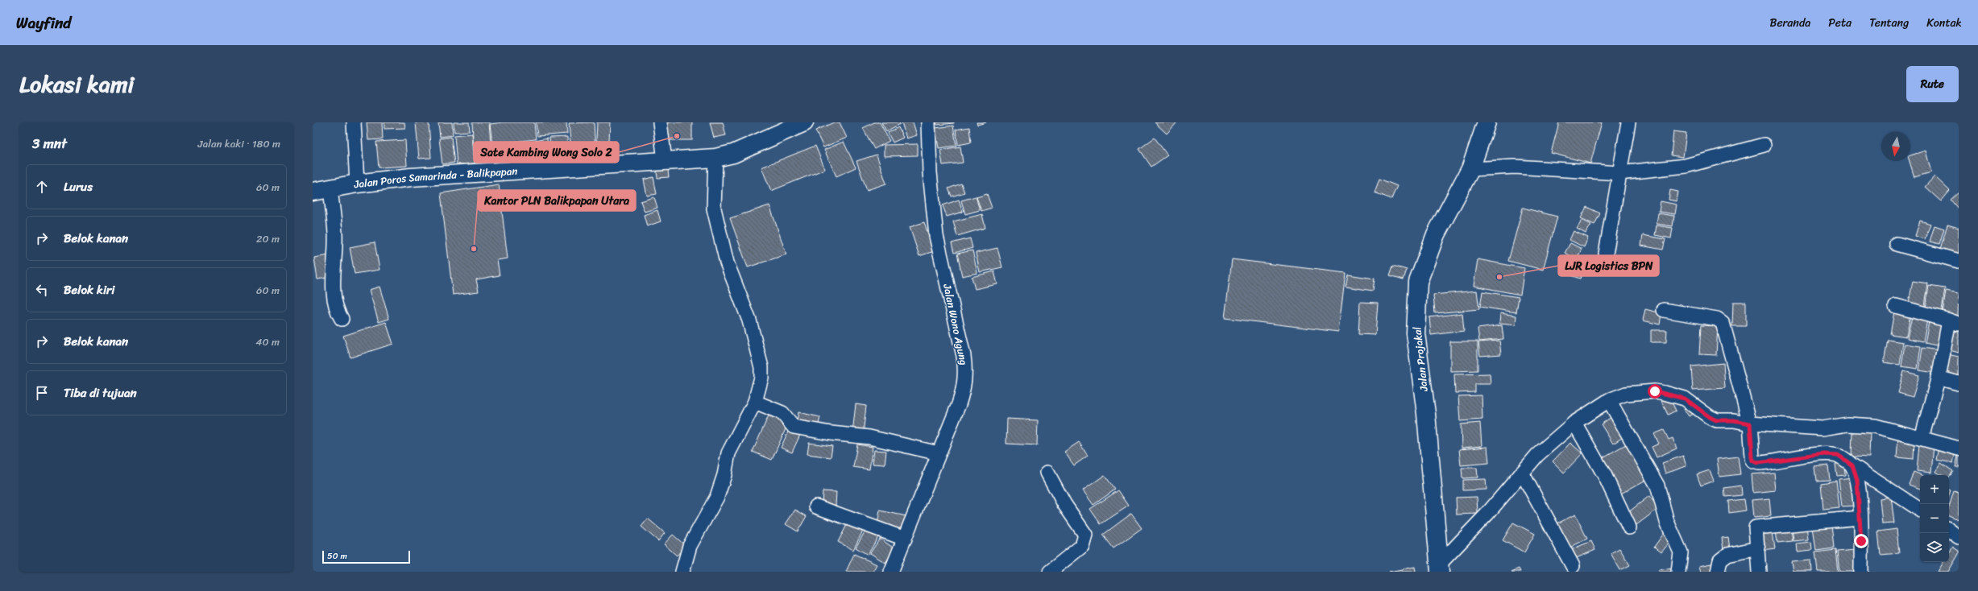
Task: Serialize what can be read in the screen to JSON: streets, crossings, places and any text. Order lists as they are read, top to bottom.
{
  "streets": {
    "main road": ["Jalan Poros Samarinda - Balikpapan", "Jalan Projakal"],
    "street": ["Jalan Wono Agung"]
  },
  "places": ["Sate Kambing Wong Solo 2", "Kantor PLN Balikpapan Utara", "LJR Logistics BPN"],
  "scale_bar": "50 m",
  "north": "bottom",
  "page": {
    "header": "Wayfind",
    "nav": [
      "Beranda",
      "Peta",
      "Tentang",
      "Kontak"
    ],
    "title": "Lokasi kami",
    "buttons": "Rute",
    "heading": ["3 mnt", "Jalan kaki · 180 m"],
    "list": [
      ["Lurus", "60 m"],
      ["Belok kanan", "20 m"],
      ["Belok kiri", "60 m"],
      ["Belok kanan", "40 m"],
      "Tiba di tujuan"
    ],
    "map_buttons": ["+", "−"],
    "scale": "50 m"
  }
}
